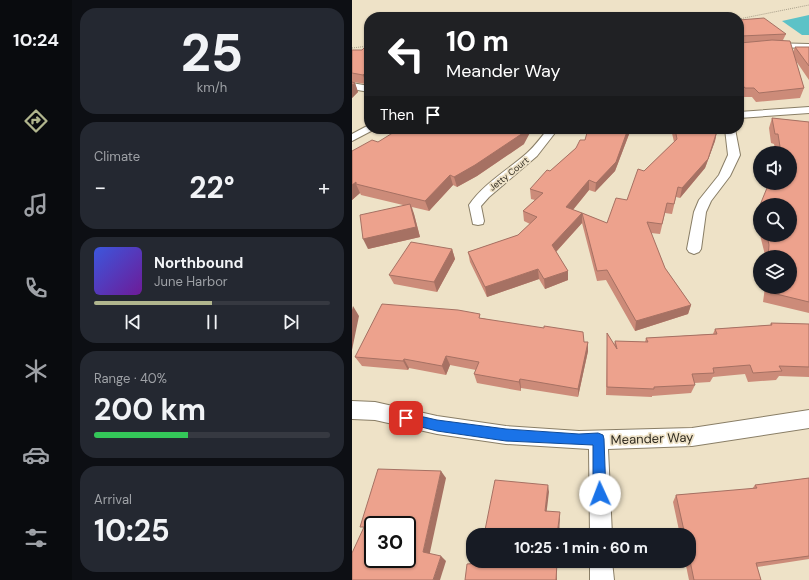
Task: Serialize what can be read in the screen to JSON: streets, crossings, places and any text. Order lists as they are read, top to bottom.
{
  "streets": {
    "street": ["Jetty Court", "Meander Way"]
  },
  "page": {
    "tabs": "10:24",
    "tile": [
      ["25", "km/h"],
      "Climate",
      ["Range · 40%", "200 km"],
      ["Arrival", "10:25"]
    ],
    "turn": ["10 m", "Meander Way"],
    "then": "Then",
    "heat": ["−", "22°", "+"],
    "song": ["Northbound", "June Harbor"],
    "limit": "30",
    "trip": "10:25 · 1 min · 60 m"
  }
}
